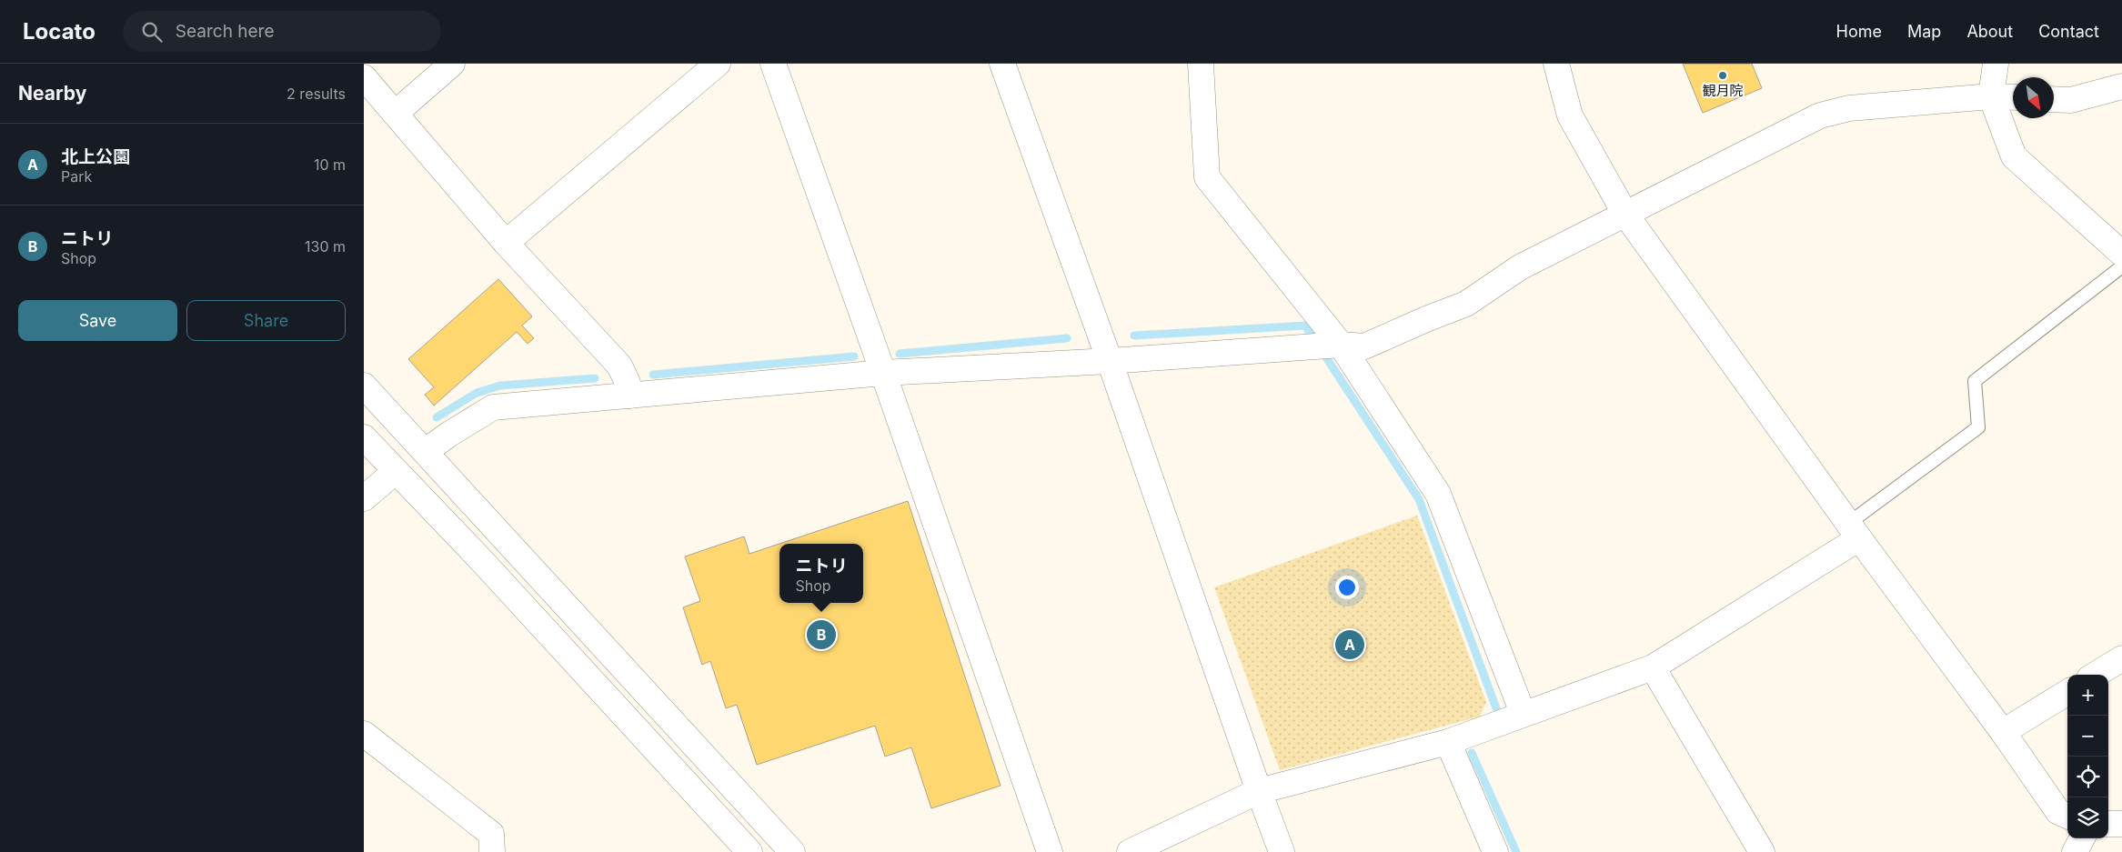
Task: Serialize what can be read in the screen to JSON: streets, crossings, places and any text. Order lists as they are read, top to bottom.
{
  "places": ["観月院"],
  "north": "bottom right",
  "page": {
    "header": "Locato",
    "search": "Search here",
    "nav": [
      "Home",
      "Map",
      "About",
      "Contact"
    ],
    "heading": ["Nearby", "2 results"],
    "list": [
      {
        "mark": "A",
        "name": "北上公園",
        "note": "Park",
        "value": "10 m"
      },
      {
        "mark": "B",
        "name": "ニトリ",
        "note": "Shop",
        "value": "130 m"
      }
    ],
    "buttons": ["Save", "Share"],
    "popup": ["ニトリ", "Shop"],
    "pins": ["B", "A"],
    "map_buttons": ["+", "−"]
  }
}
